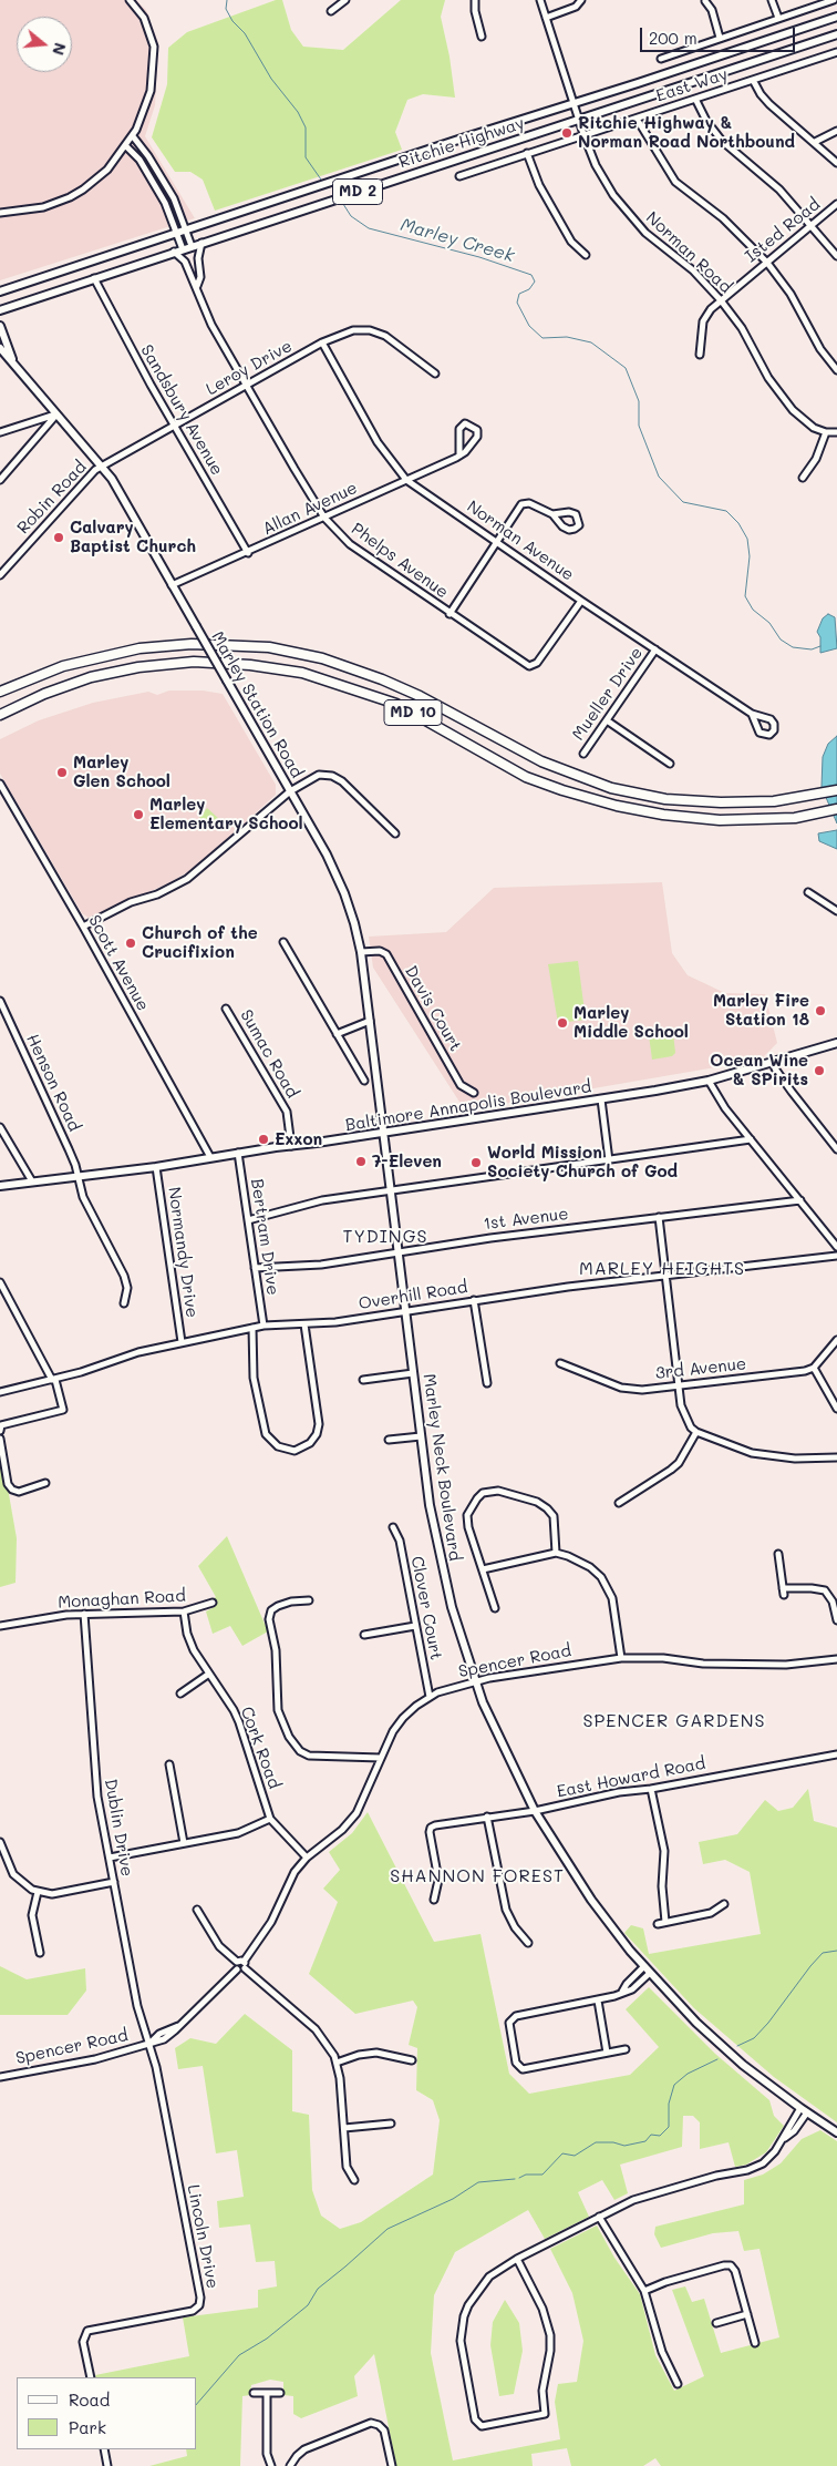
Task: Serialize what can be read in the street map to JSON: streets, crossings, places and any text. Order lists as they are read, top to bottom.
{
  "streets": {
    "highway": ["MD 10"],
    "main road": [
      "Ritchie Highway",
      "MD 2",
      "Marley Station Road",
      "Baltimore Annapolis Boulevard",
      "Marley Neck Boulevard"
    ],
    "street": [
      "East Way",
      "Isted Road",
      "Norman Road",
      "Leroy Drive",
      "Sandsbury Avenue",
      "Robin Road",
      "Allan Avenue",
      "Norman Avenue",
      "Phelps Avenue",
      "Mueller Drive",
      "Scott Avenue",
      "Davis Court",
      "Sumac Road",
      "Henson Road",
      "1st Avenue",
      "Bertram Drive",
      "Normandy Drive",
      "Overhill Road",
      "3rd Avenue",
      "Monaghan Road",
      "Clover Court",
      "Spencer Road",
      "Cork Road",
      "East Howard Road",
      "Dublin Drive",
      "Lincoln Drive"
    ]
  },
  "crossings": [
    ["East Way", "Norman Road"],
    ["Ritchie Highway", "Norman Road"],
    ["Ritchie Highway", "Sandsbury Avenue"],
    ["Ritchie Highway", "Phelps Avenue"],
    ["Isted Road", "Norman Road"],
    ["Leroy Drive", "Sandsbury Avenue"],
    ["Leroy Drive", "Robin Road"],
    ["Leroy Drive", "Norman Avenue"],
    ["Leroy Drive", "Phelps Avenue"],
    ["Leroy Drive", "Marley Station Road"],
    ["Sandsbury Avenue", "Allan Avenue"],
    ["Robin Road", "Marley Station Road"],
    ["Allan Avenue", "Norman Avenue"],
    ["Allan Avenue", "Phelps Avenue"],
    ["Allan Avenue", "Marley Station Road"],
    ["Norman Avenue", "Phelps Avenue"],
    ["Norman Avenue", "Mueller Drive"],
    ["Marley Station Road", "Davis Court"],
    ["Marley Station Road", "Baltimore Annapolis Boulevard"],
    ["Marley Station Road", "Marley Neck Boulevard"],
    ["Scott Avenue", "Baltimore Annapolis Boulevard"],
    ["Sumac Road", "Baltimore Annapolis Boulevard"],
    ["Henson Road", "Baltimore Annapolis Boulevard"],
    ["Baltimore Annapolis Boulevard", "Bertram Drive"],
    ["Baltimore Annapolis Boulevard", "Normandy Drive"],
    ["Baltimore Annapolis Boulevard", "Marley Neck Boulevard"],
    ["1st Avenue", "Bertram Drive"],
    ["1st Avenue", "Marley Neck Boulevard"],
    ["Bertram Drive", "Overhill Road"],
    ["Normandy Drive", "Overhill Road"],
    ["Overhill Road", "Marley Neck Boulevard"],
    ["Marley Neck Boulevard", "Spencer Road"],
    ["Marley Neck Boulevard", "East Howard Road"],
    ["Monaghan Road", "Cork Road"],
    ["Monaghan Road", "Dublin Drive"],
    ["Clover Court", "Spencer Road"],
    ["Spencer Road", "Cork Road"],
    ["Spencer Road", "Dublin Drive"],
    ["Spencer Road", "Lincoln Drive"],
    ["Dublin Drive", "Lincoln Drive"]
  ],
  "districts": [
    "TYDINGS",
    "MARLEY HEIGHTS",
    "SPENCER GARDENS",
    "SHANNON FOREST"
  ],
  "water": ["Marley Creek"],
  "places": [
    "Ritchie Highway & Norman Road Northbound",
    "Calvary Baptist Church",
    "Marley Glen School",
    "Marley Elementary School",
    "Church of the Crucifixion",
    "Marley Fire Station 18",
    "Marley Middle School",
    "Ocean Wine & SPirits",
    "Exxon",
    "7-Eleven",
    "World Mission Society Church of God"
  ],
  "legend": ["Road", "Park"],
  "scale_bar": "200 m",
  "north": "right"
}
